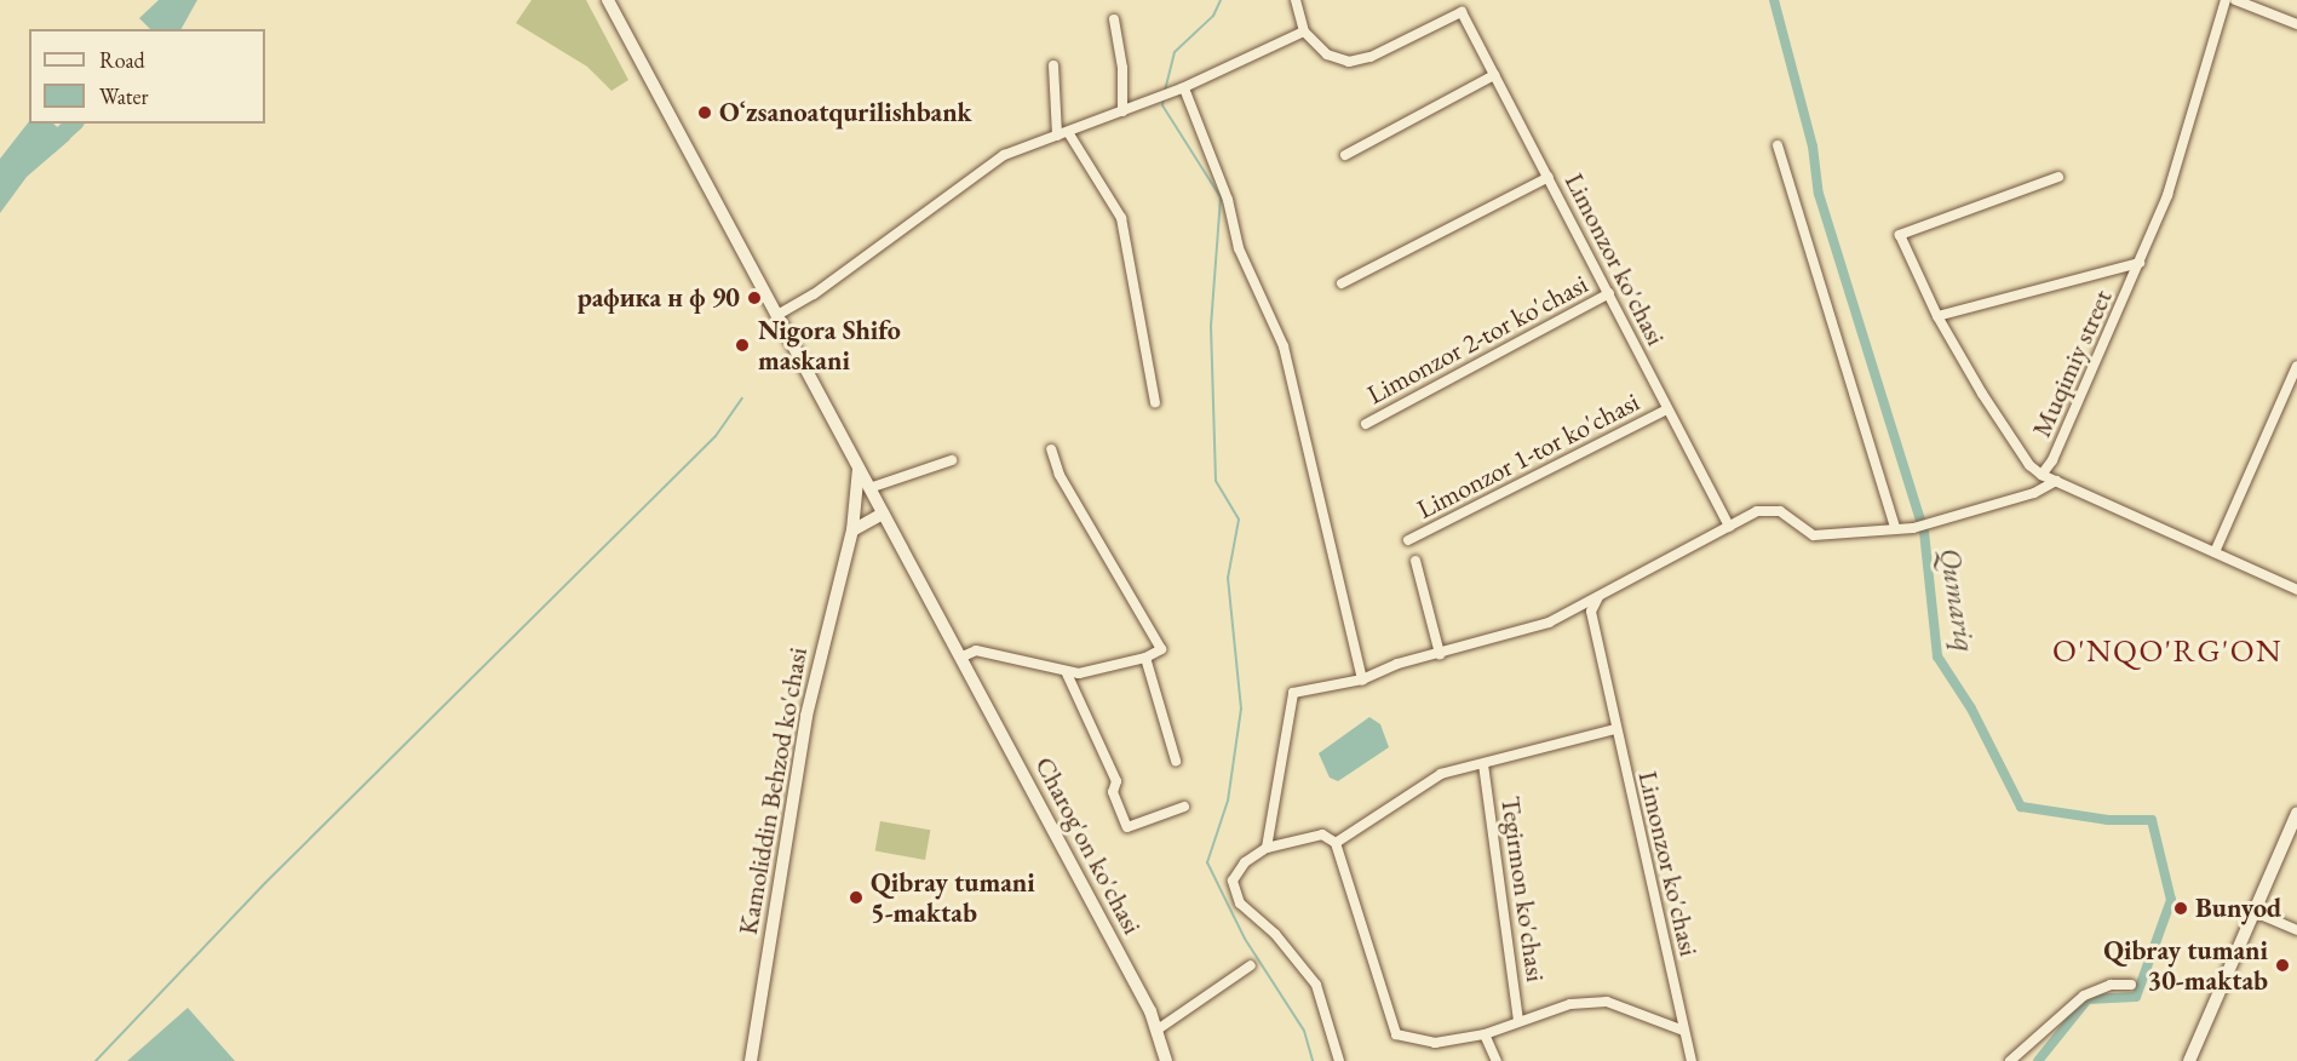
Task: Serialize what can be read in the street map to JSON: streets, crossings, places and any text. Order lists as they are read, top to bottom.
{
  "streets": {
    "main road": ["Kamoliddin Behzod ko'chasi", "Charog'on ko'chasi"],
    "street": [
      "Limonzor ko'chasi",
      "Limonzor 2-tor ko'chasi",
      "Muqimiy street",
      "Limonzor 1-tor ko'chasi",
      "Tegirmon ko'chasi"
    ]
  },
  "crossings": [
    ["Limonzor ko'chasi", "Limonzor 2-tor ko'chasi"],
    ["Limonzor ko'chasi", "Limonzor 1-tor ko'chasi"],
    ["Kamoliddin Behzod ko'chasi", "Charog'on ko'chasi"]
  ],
  "districts": ["O'NQO'RG'ON"],
  "water": ["Qumariq"],
  "places": [
    "Oʻzsanoatqurilishbank",
    "рафика н ф 90",
    "Nigora Shifo maskani",
    "Qibray tumani 5-maktab",
    "Bunyod",
    "Qibray tumani 30-maktab"
  ],
  "legend": ["Road", "Water"]
}
